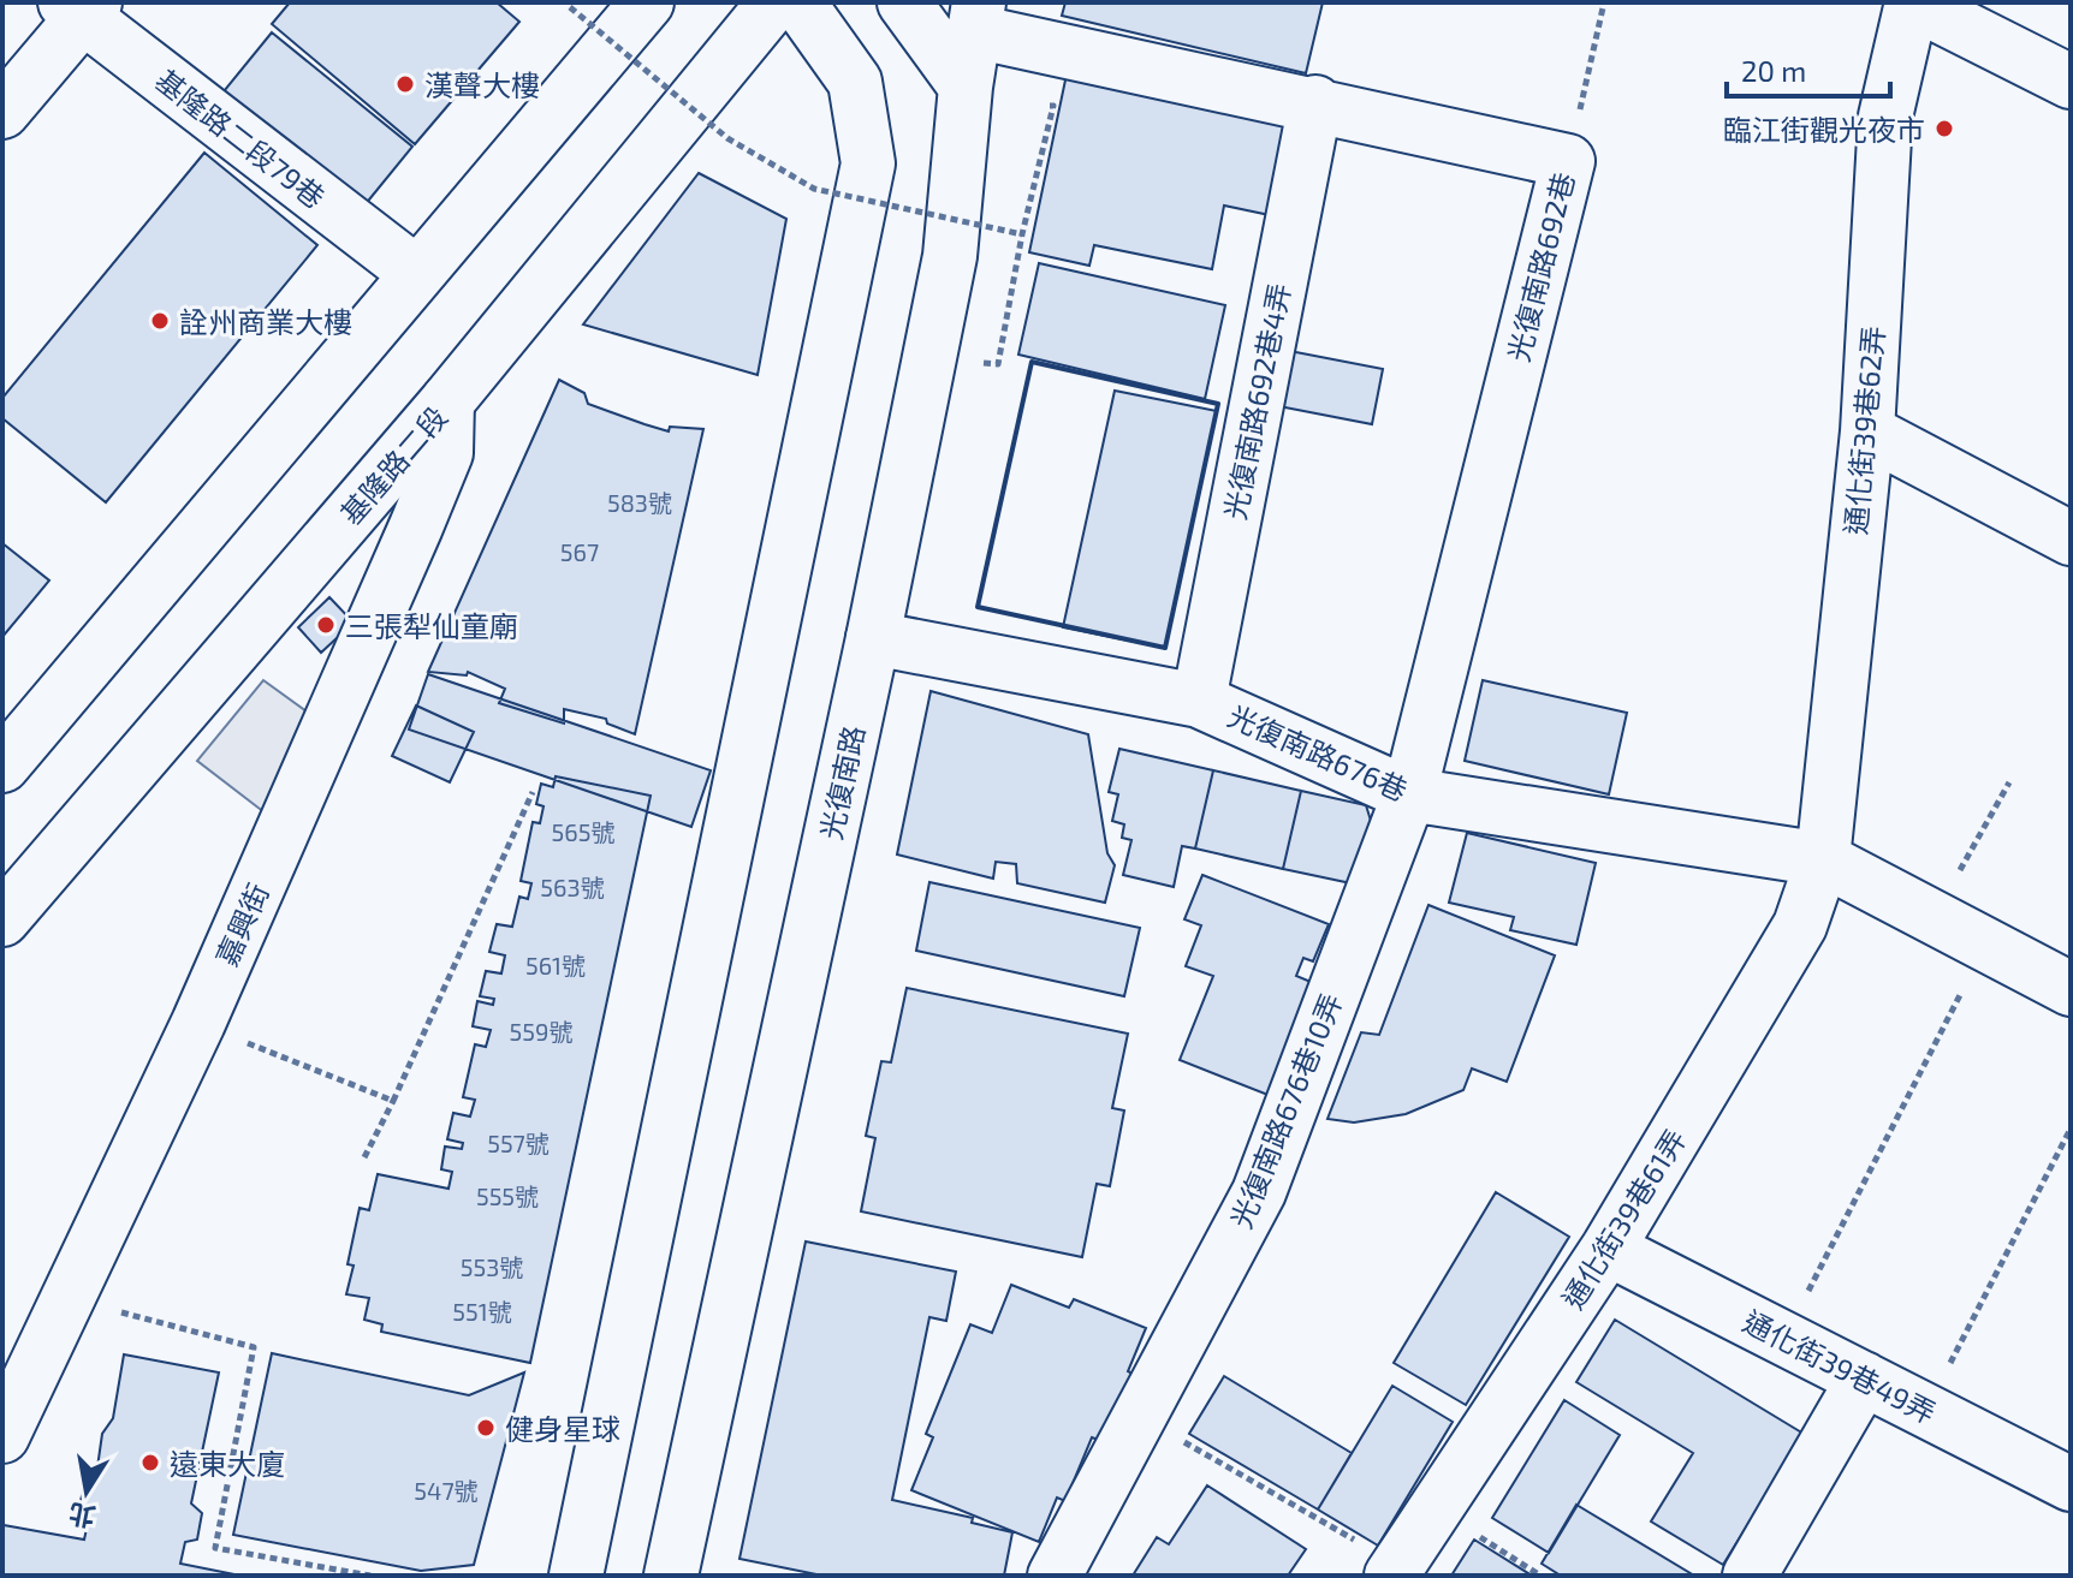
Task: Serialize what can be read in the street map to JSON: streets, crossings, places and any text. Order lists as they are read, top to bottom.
{
  "streets": {
    "main road": [
      "基隆路二段79巷",
      "光復南路692巷",
      "光復南路692巷4弄",
      "通化街39巷62弄",
      "基隆路二段",
      "光復南路676巷",
      "光復南路",
      "嘉興街",
      "光復南路676巷10弄",
      "通化街39巷61弄",
      "通化街39巷49弄"
    ]
  },
  "crossings": [
    ["光復南路692巷", "光復南路692巷4弄"],
    ["光復南路692巷", "光復南路676巷"],
    ["光復南路692巷", "光復南路"],
    ["光復南路692巷", "光復南路676巷10弄"],
    ["光復南路692巷4弄", "光復南路676巷"],
    ["通化街39巷62弄", "光復南路676巷"],
    ["通化街39巷62弄", "通化街39巷61弄"],
    ["基隆路二段", "嘉興街"],
    ["光復南路676巷", "光復南路"],
    ["光復南路676巷", "光復南路676巷10弄"],
    ["光復南路676巷", "通化街39巷61弄"],
    ["通化街39巷61弄", "通化街39巷49弄"]
  ],
  "places": [
    "漢聲大樓",
    "臨江街觀光夜市",
    "詮州商業大樓",
    "三張犁仙童廟",
    "健身星球",
    "遠東大廈"
  ],
  "house_numbers": [
    "583號",
    "567",
    "565號",
    "563號",
    "561號",
    "559號",
    "557號",
    "555號",
    "553號",
    "551號",
    "547號"
  ],
  "scale_bar": "20 m",
  "north": "bottom"
}
